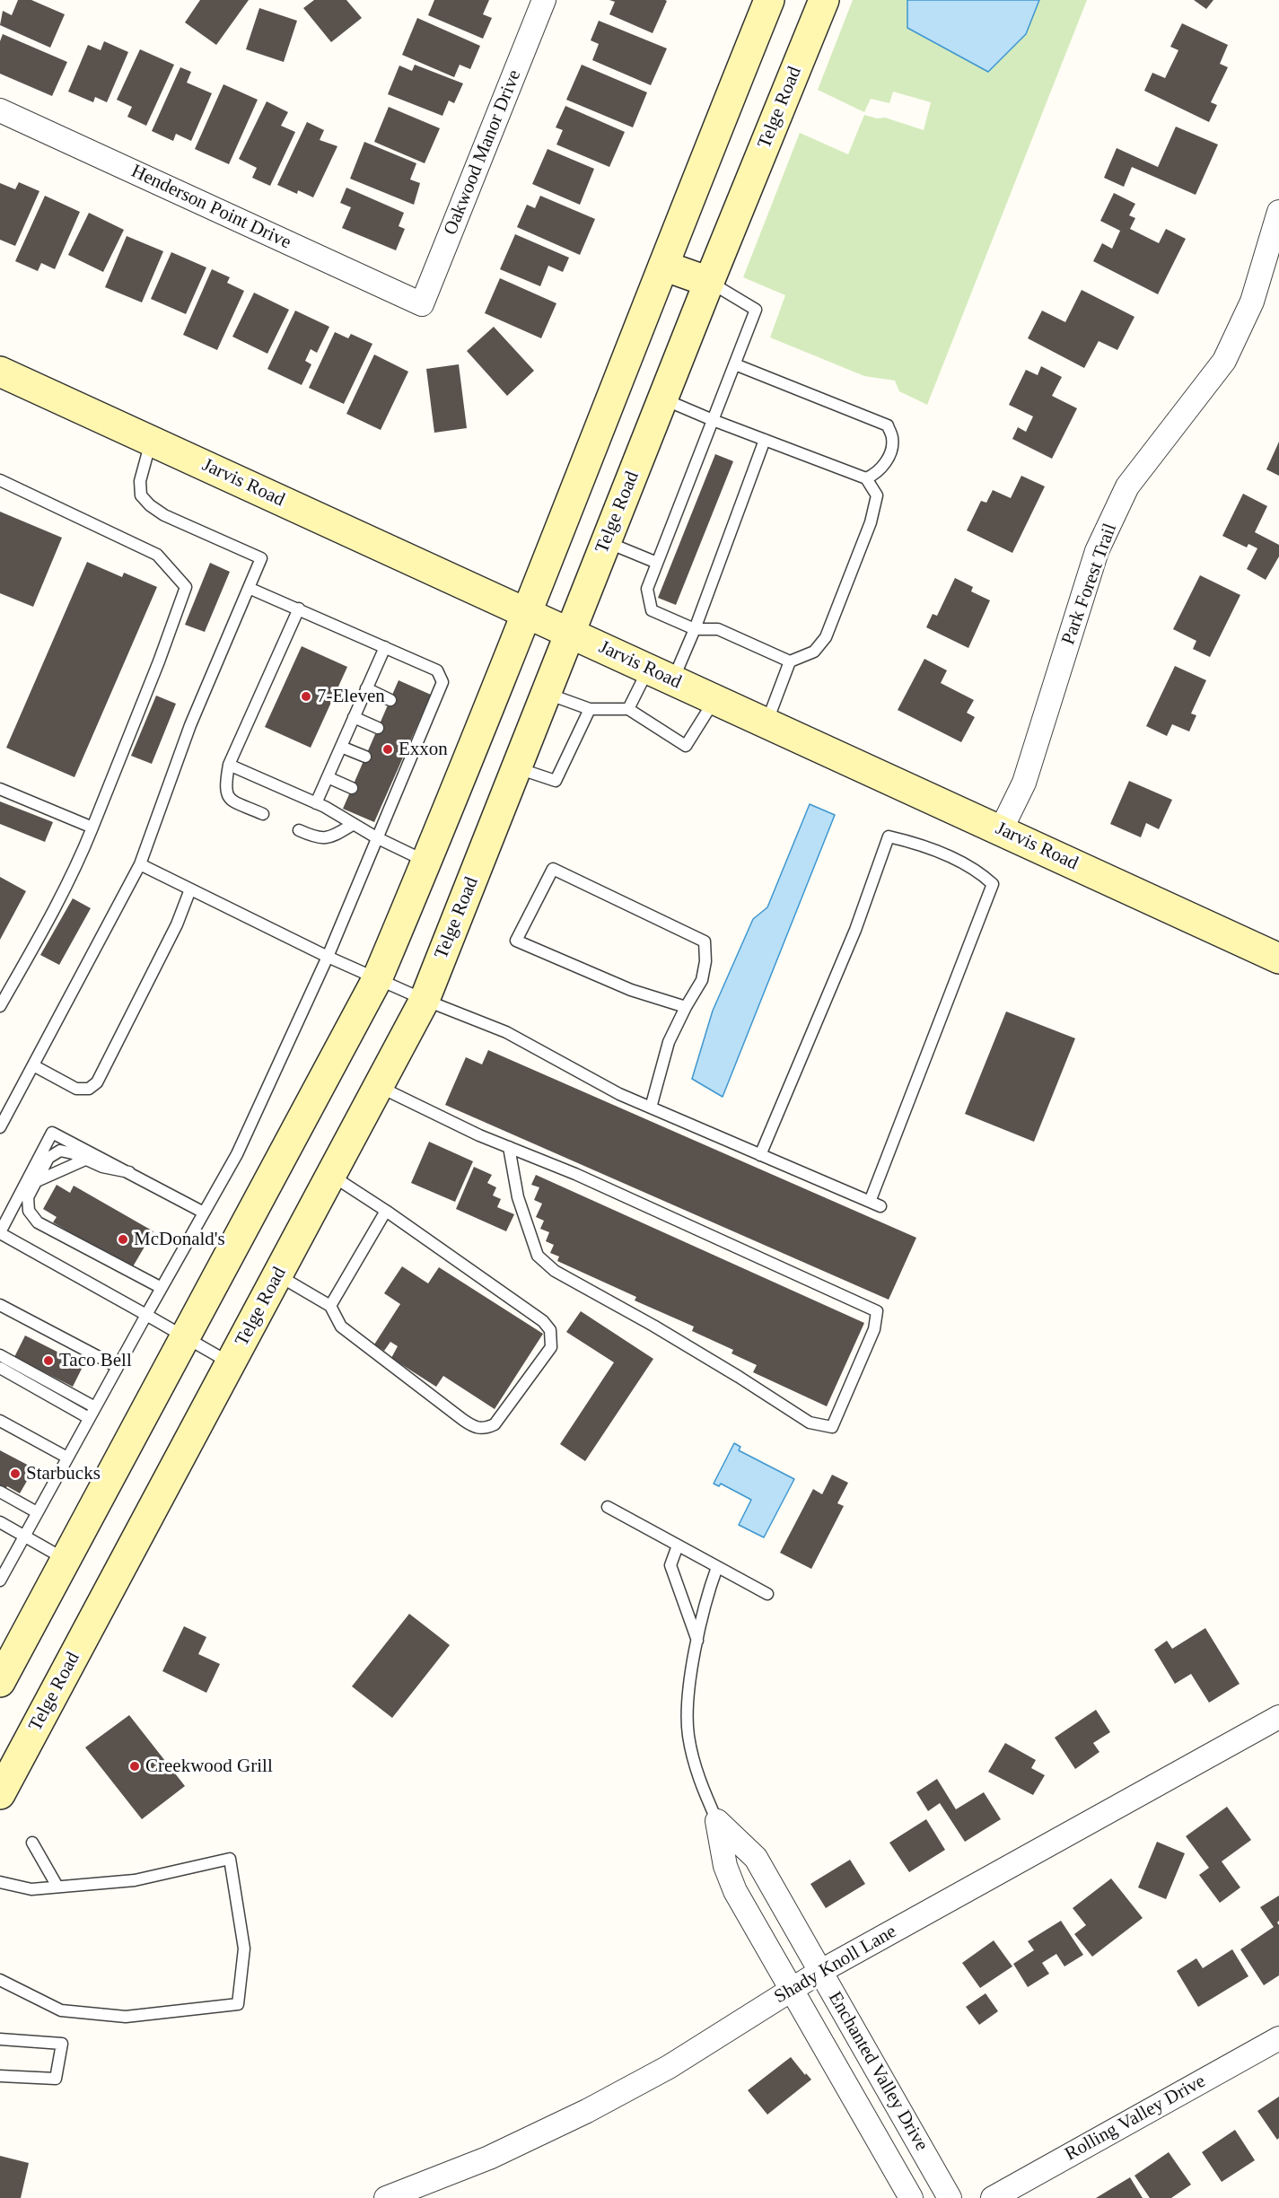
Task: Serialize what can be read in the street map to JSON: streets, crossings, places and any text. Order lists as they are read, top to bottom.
{
  "streets": {
    "main road": ["Telge Road", "Jarvis Road"],
    "street": [
      "Oakwood Manor Drive",
      "Henderson Point Drive",
      "Park Forest Trail",
      "Shady Knoll Lane",
      "Enchanted Valley Drive",
      "Rolling Valley Drive"
    ]
  },
  "crossings": [
    ["Telge Road", "Jarvis Road"],
    ["Oakwood Manor Drive", "Henderson Point Drive"],
    ["Jarvis Road", "Park Forest Trail"],
    ["Shady Knoll Lane", "Enchanted Valley Drive"]
  ],
  "places": [
    "7-Eleven",
    "Exxon",
    "McDonald's",
    "Taco Bell",
    "Starbucks",
    "Creekwood Grill"
  ]
}
